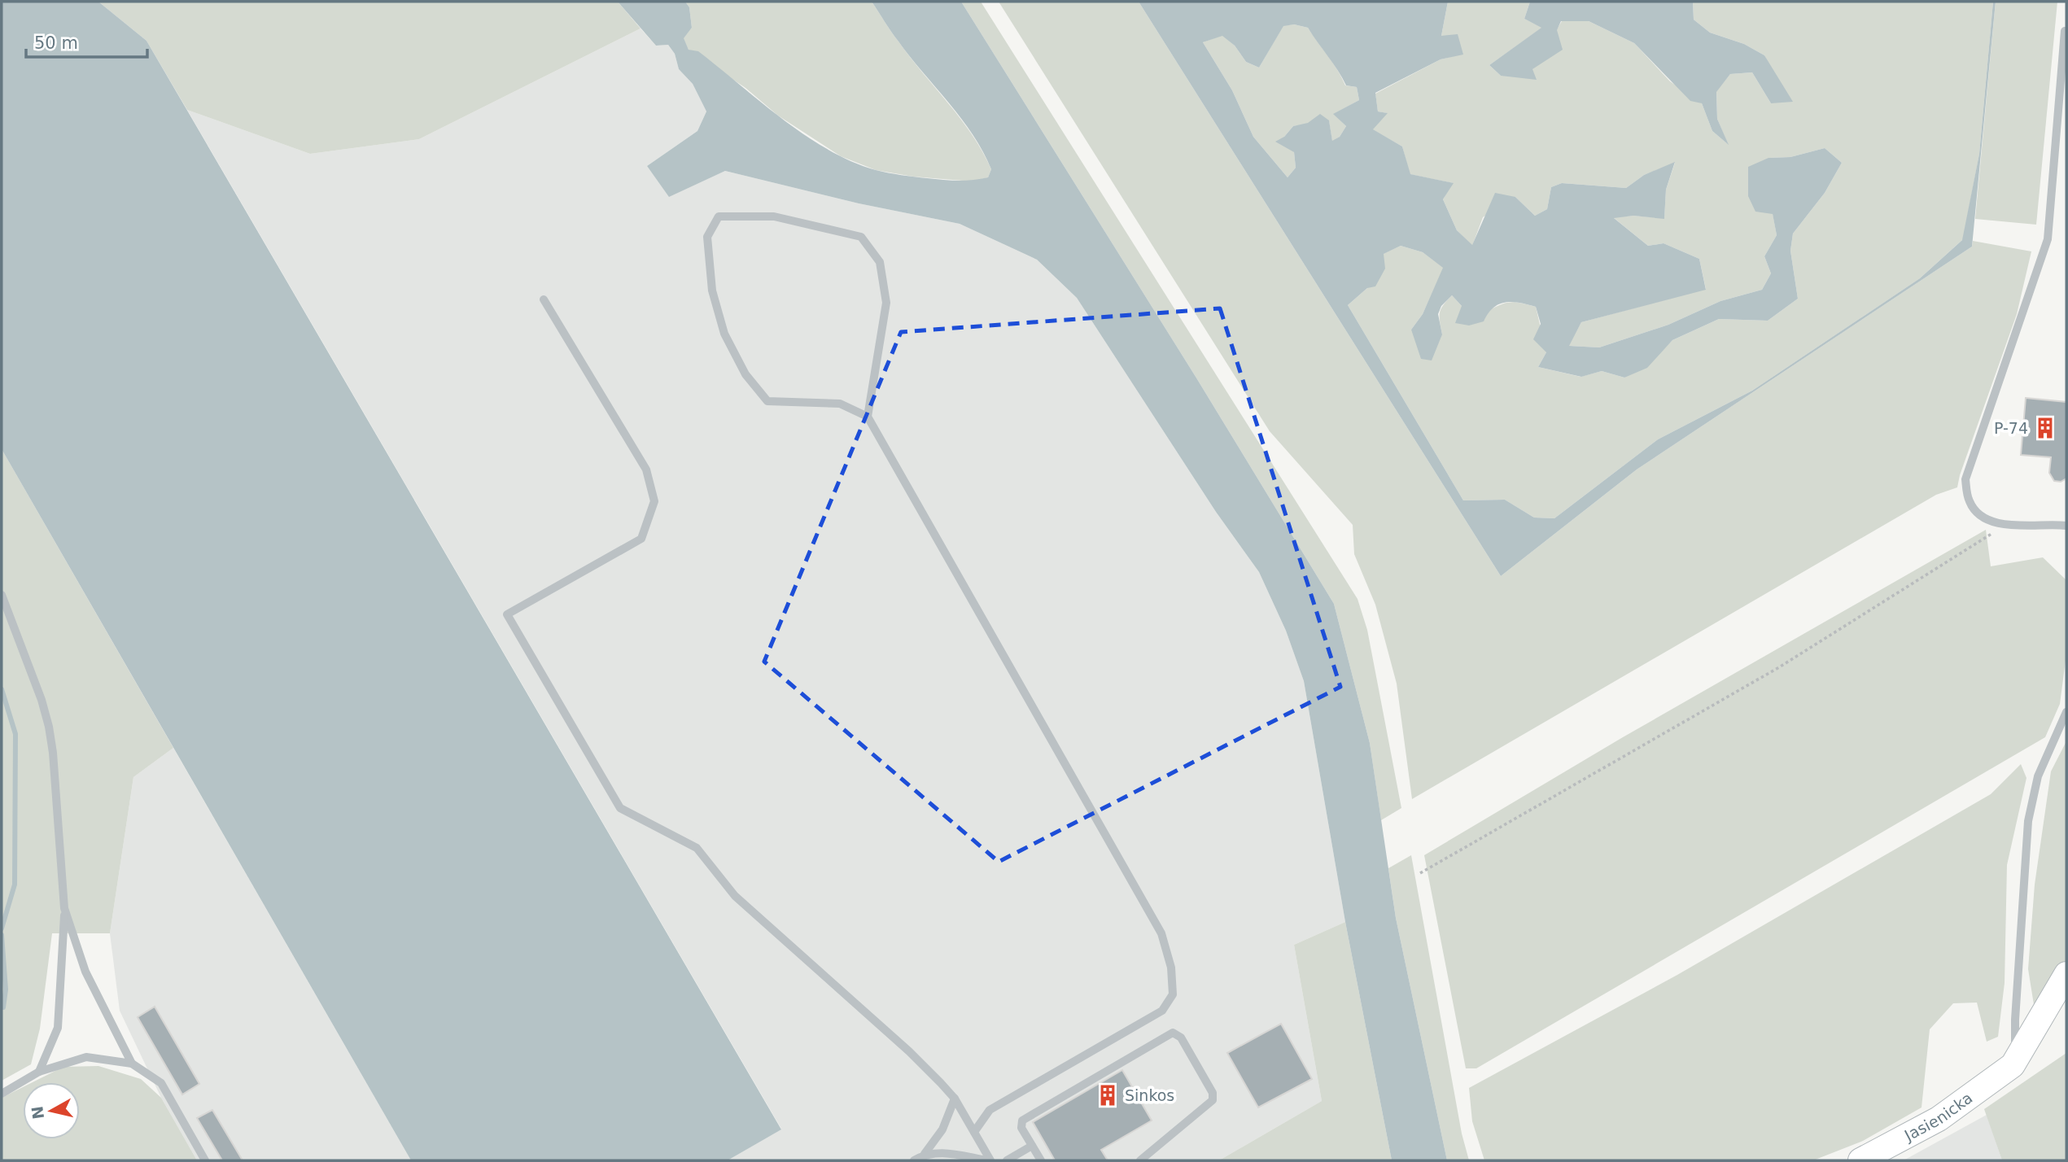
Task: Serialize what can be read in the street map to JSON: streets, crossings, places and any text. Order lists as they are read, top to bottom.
{
  "streets": {
    "main road": ["Jasienicka"]
  },
  "places": {
    "building": ["P-74", "Sinkos"]
  },
  "scale_bar": "50 m",
  "north": "left"
}
